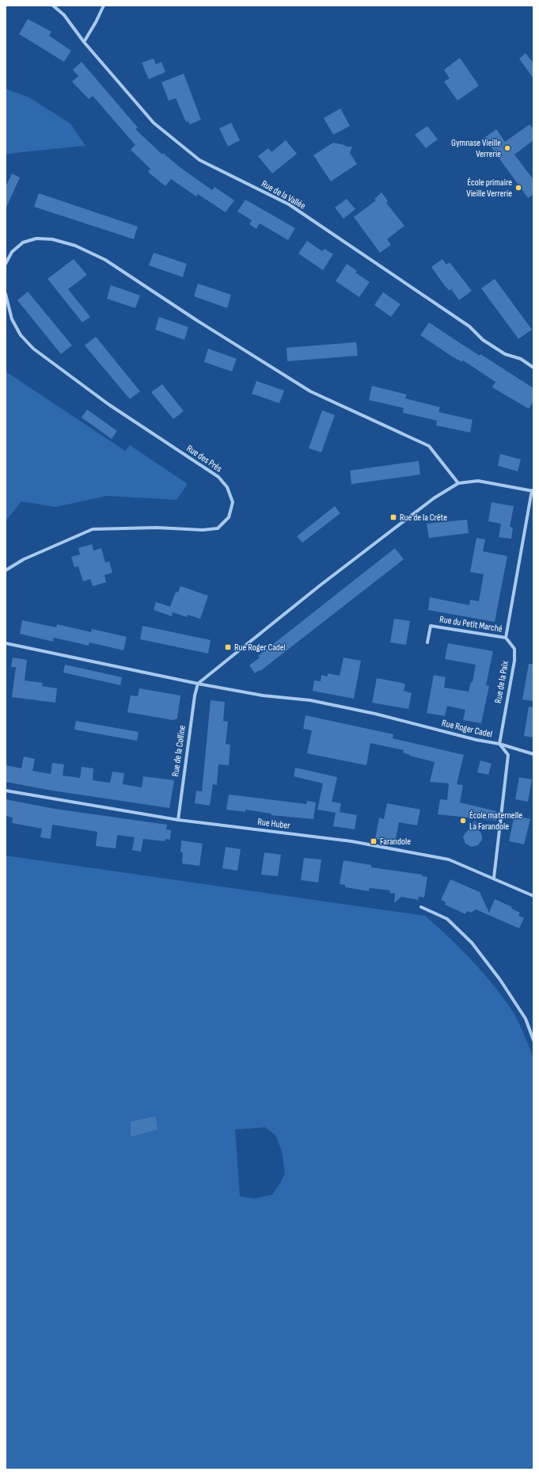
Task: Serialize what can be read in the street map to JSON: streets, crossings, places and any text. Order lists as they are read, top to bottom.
{
  "streets": {
    "street": [
      "Rue de la Vallée",
      "Rue des Prés",
      "Rue du Petit Marché",
      "Rue de la Paix",
      "Rue Roger Cadel",
      "Rue de la Colline",
      "Rue Huber"
    ]
  },
  "crossings": [
    ["Rue du Petit Marché", "Rue de la Paix"],
    ["Rue de la Paix", "Rue Roger Cadel"],
    ["Rue Roger Cadel", "Rue de la Colline"],
    ["Rue de la Colline", "Rue Huber"]
  ],
  "places": {
    "other": ["Gymnase Vieille Verrerie", "École primaire Vieille Verrerie", "École maternelle La Farandole"],
    "transit": ["Rue de la Crête", "Rue Roger Cadel", "Farandole"]
  }
}
